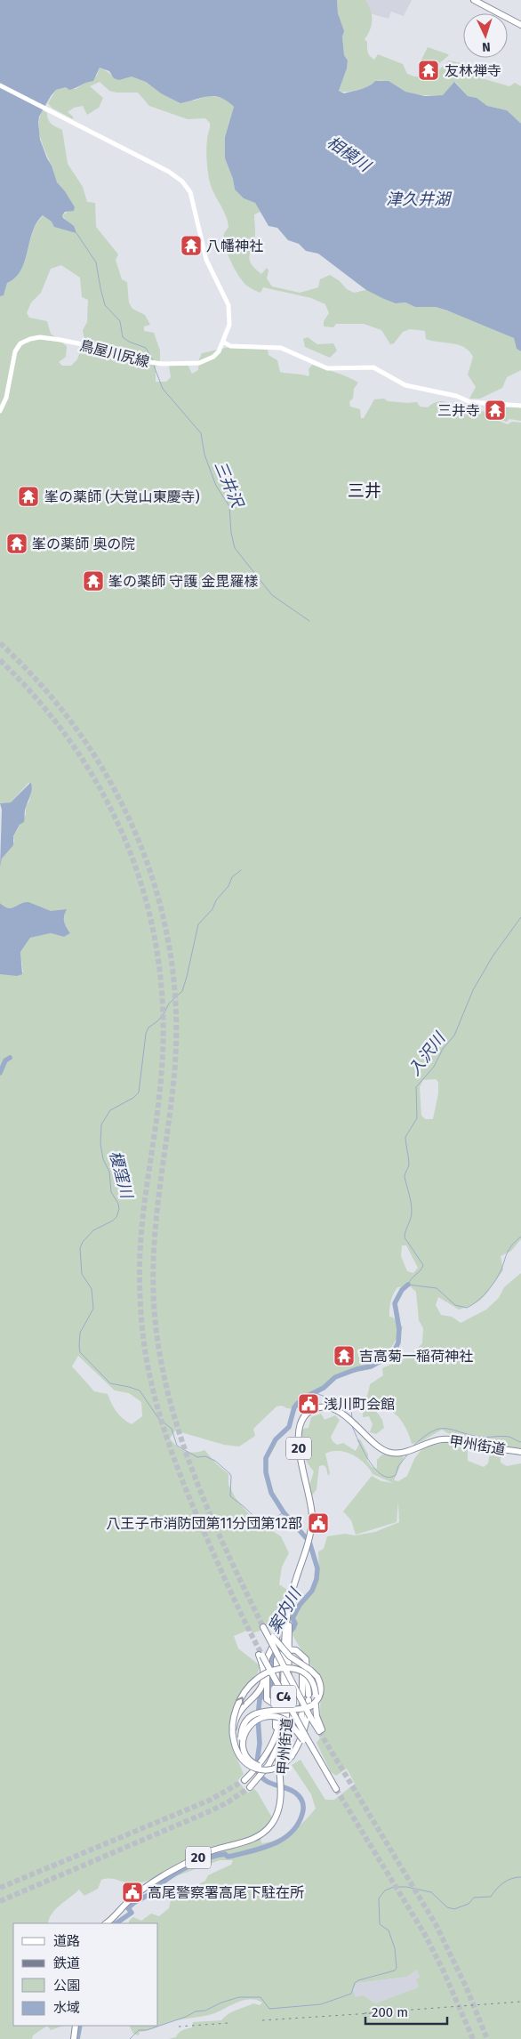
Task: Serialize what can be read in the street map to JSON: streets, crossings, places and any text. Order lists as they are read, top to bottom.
{
  "streets": {
    "highway": ["甲州街道", "20", "C4"],
    "main road": ["鳥屋川尻線"]
  },
  "crossings": [
    ["甲州街道", "20"]
  ],
  "districts": ["三井"],
  "water": [
    "相模川",
    "津久井湖",
    "三井沢",
    "入沢川",
    "榎窪川",
    "案内川"
  ],
  "places": {
    "temple": [
      "友林禅寺",
      "八幡神社",
      "三井寺",
      "峯の薬師 (大覚山東慶寺)",
      "峯の薬師 奥の院",
      "峯の薬師 守護 金毘羅樣",
      "吉高菊一稲荷神社"
    ],
    "public building": ["浅川町会館", "八王子市消防団第11分団第12部", "高尾警察署高尾下駐在所"]
  },
  "legend": [
    "道路",
    "鉄道",
    "公園",
    "水域"
  ],
  "scale_bar": "200 m",
  "north": "bottom"
}
